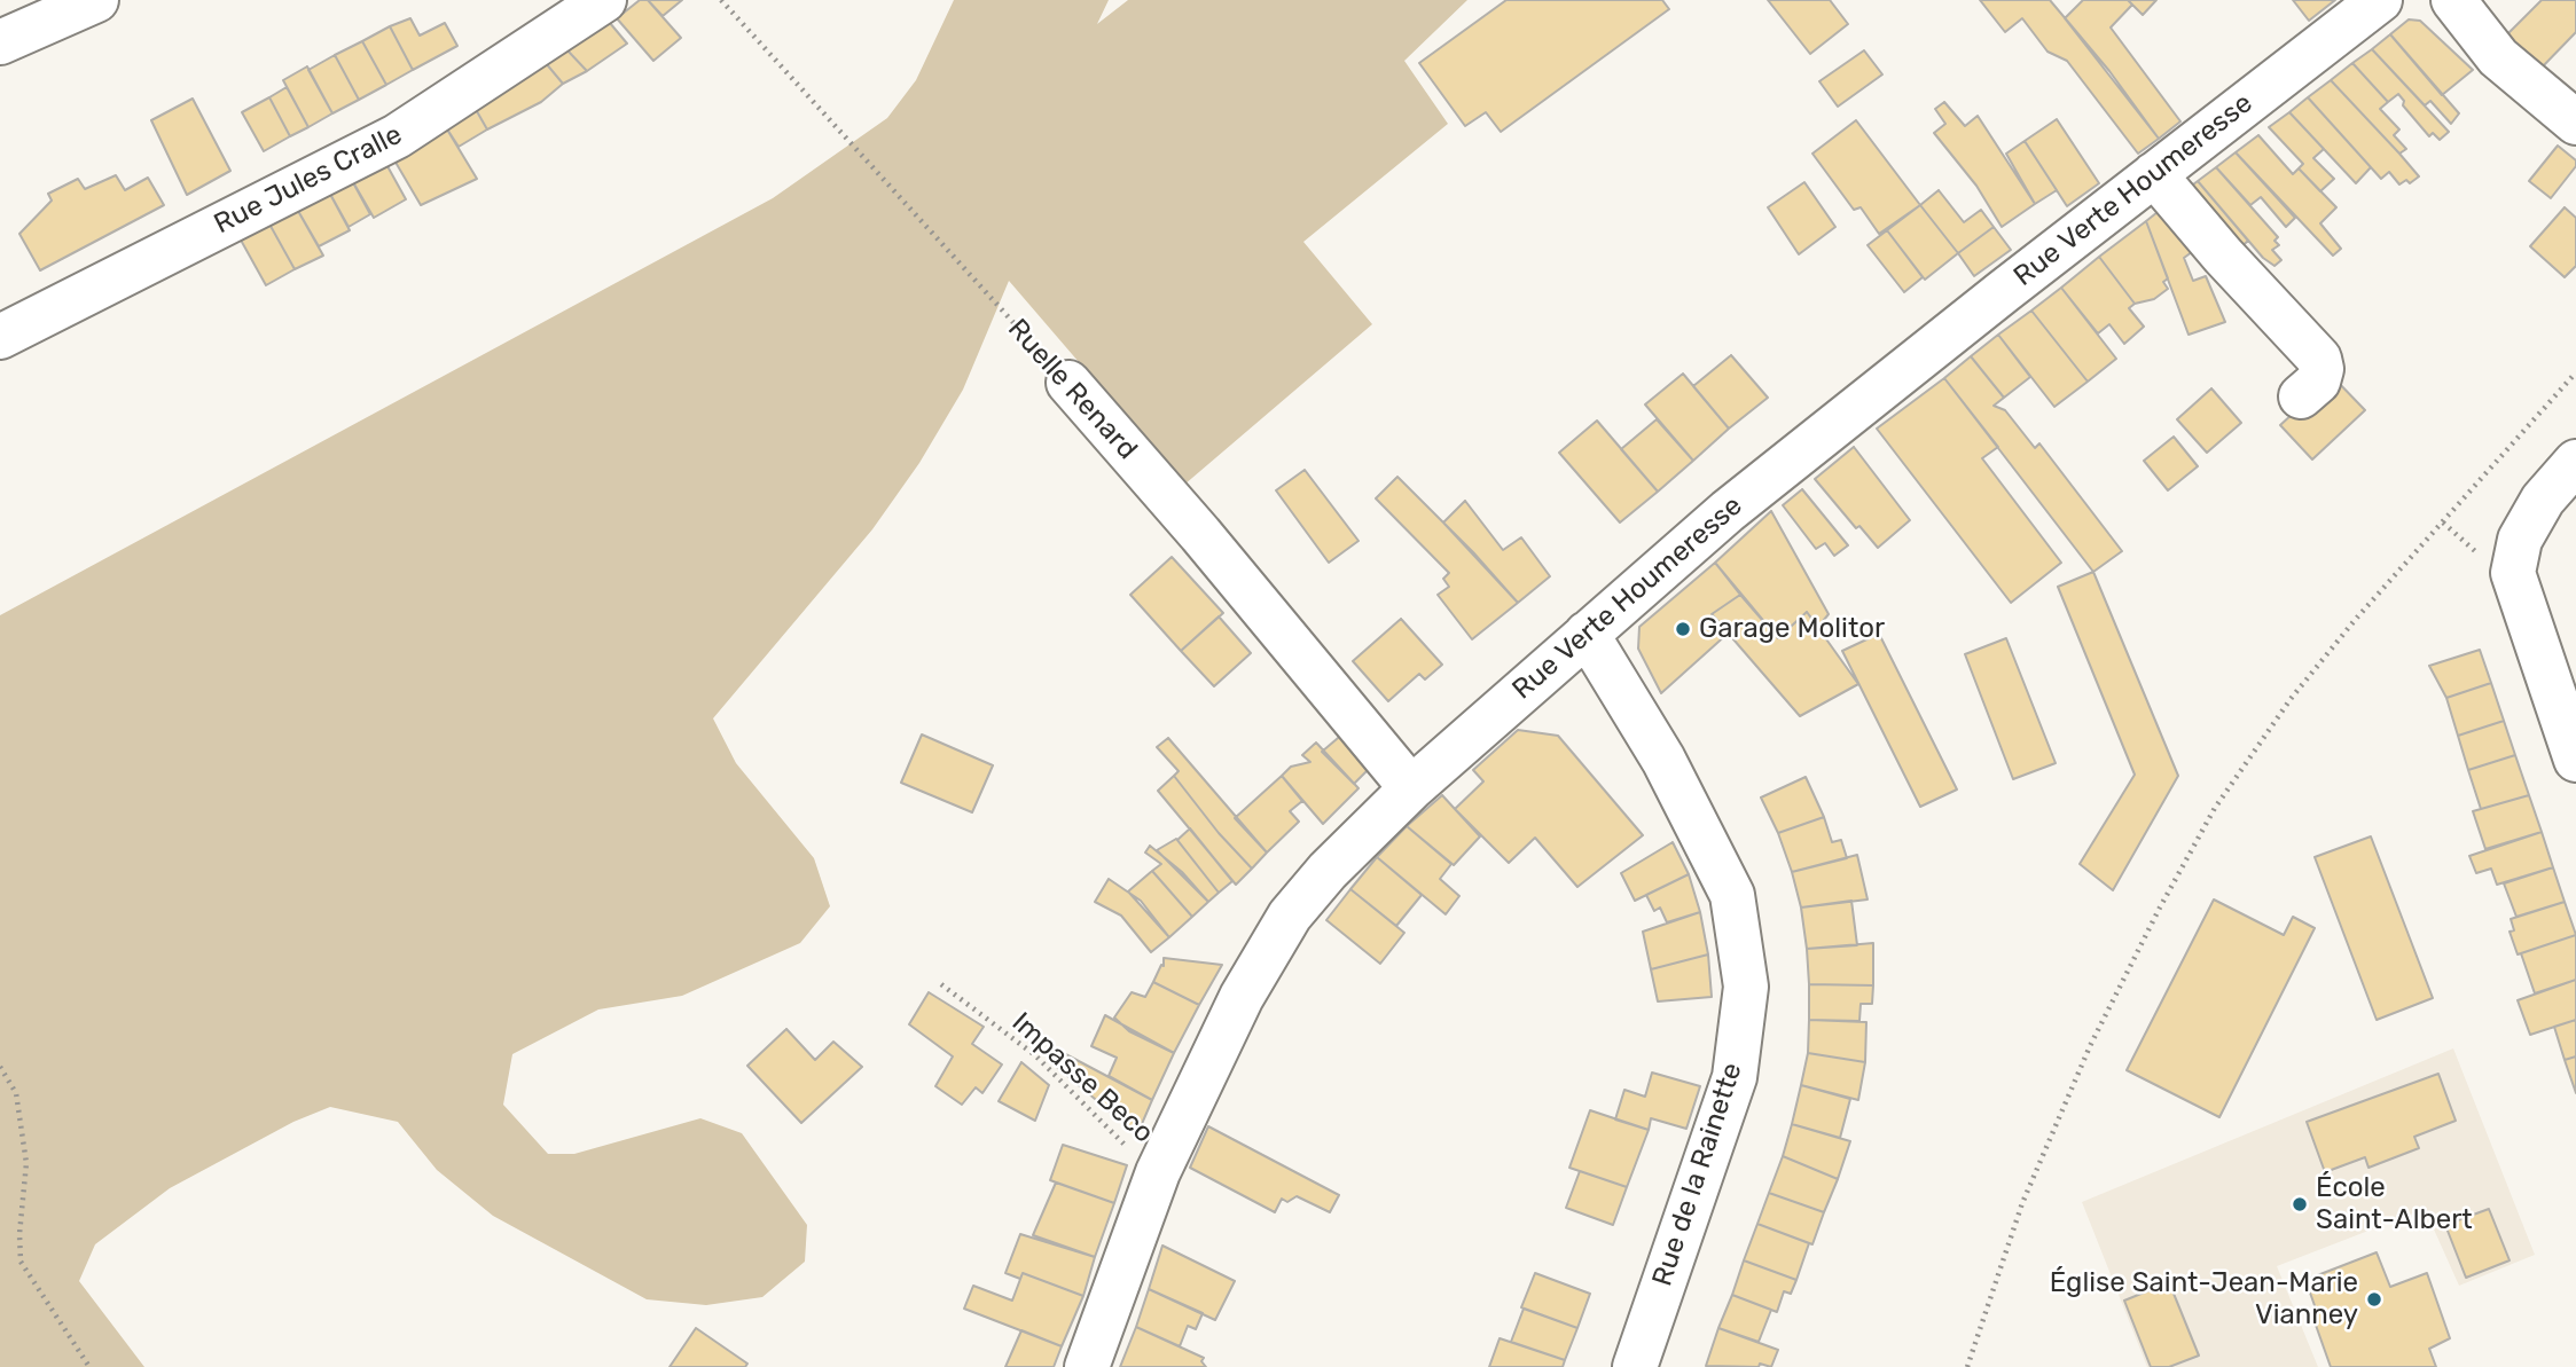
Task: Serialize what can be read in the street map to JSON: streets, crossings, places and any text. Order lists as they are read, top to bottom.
{
  "streets": {
    "street": [
      "Rue Jules Cralle",
      "Rue Verte Houmeresse",
      "Ruelle Renard",
      "Rue de la Rainette"
    ],
    "path": ["Impasse Beco"]
  },
  "crossings": [
    ["Rue Verte Houmeresse", "Ruelle Renard"],
    ["Rue Verte Houmeresse", "Impasse Beco"],
    ["Rue Verte Houmeresse", "Rue de la Rainette"]
  ],
  "places": ["Garage Molitor", "École Saint-Albert", "Église Saint-Jean-Marie Vianney"]
}
